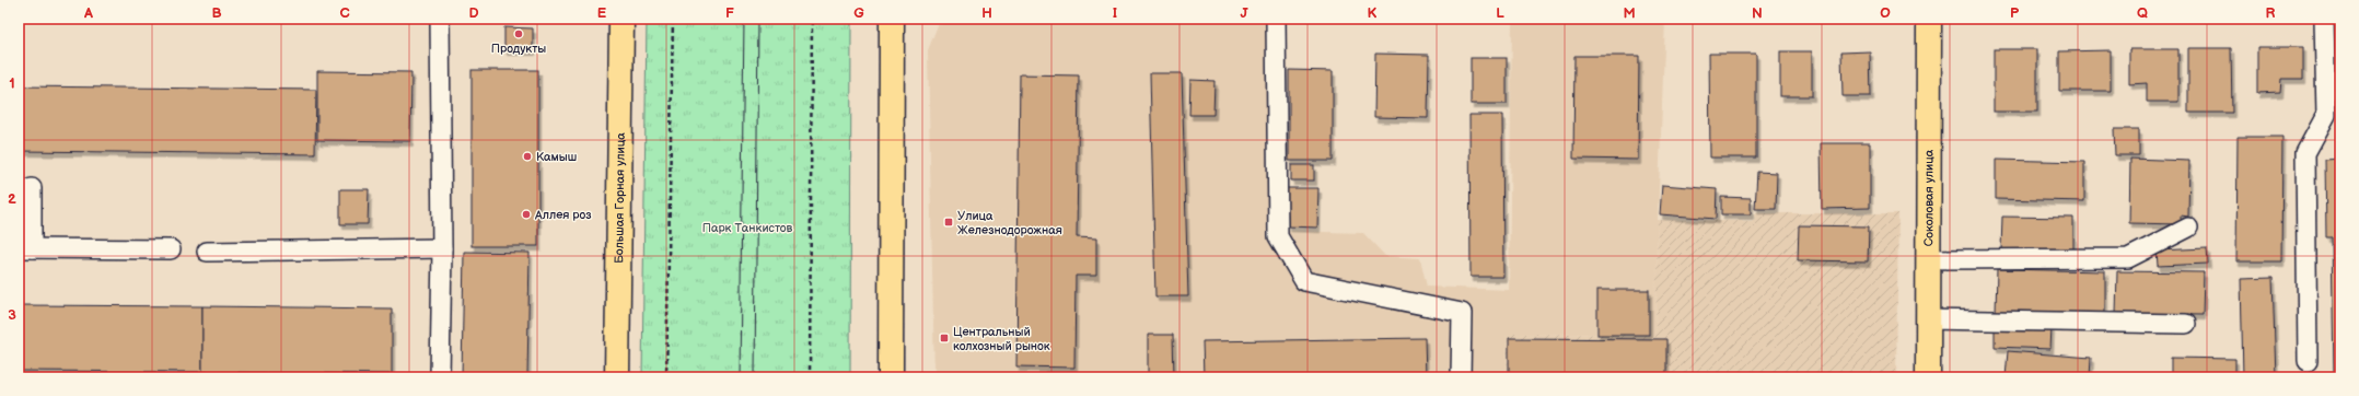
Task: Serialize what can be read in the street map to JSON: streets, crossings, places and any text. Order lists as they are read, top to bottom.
{
  "streets": {
    "main road": ["Большая Горная улица", "Соколовая улица"]
  },
  "parks": ["Парк Танкистов"],
  "places": {
    "other": ["Продукты", "Камыш", "Аллея роз"],
    "transit": ["Улица Железнодорожная", "Центральный колхозный рынок"]
  },
  "grid": {
    "columns": [
      "A",
      "B",
      "C",
      "D",
      "E",
      "F",
      "G",
      "H",
      "I",
      "J",
      "K",
      "L",
      "M",
      "N",
      "O",
      "P",
      "Q",
      "R"
    ],
    "rows": ["1", "2", "3"]
  }
}
